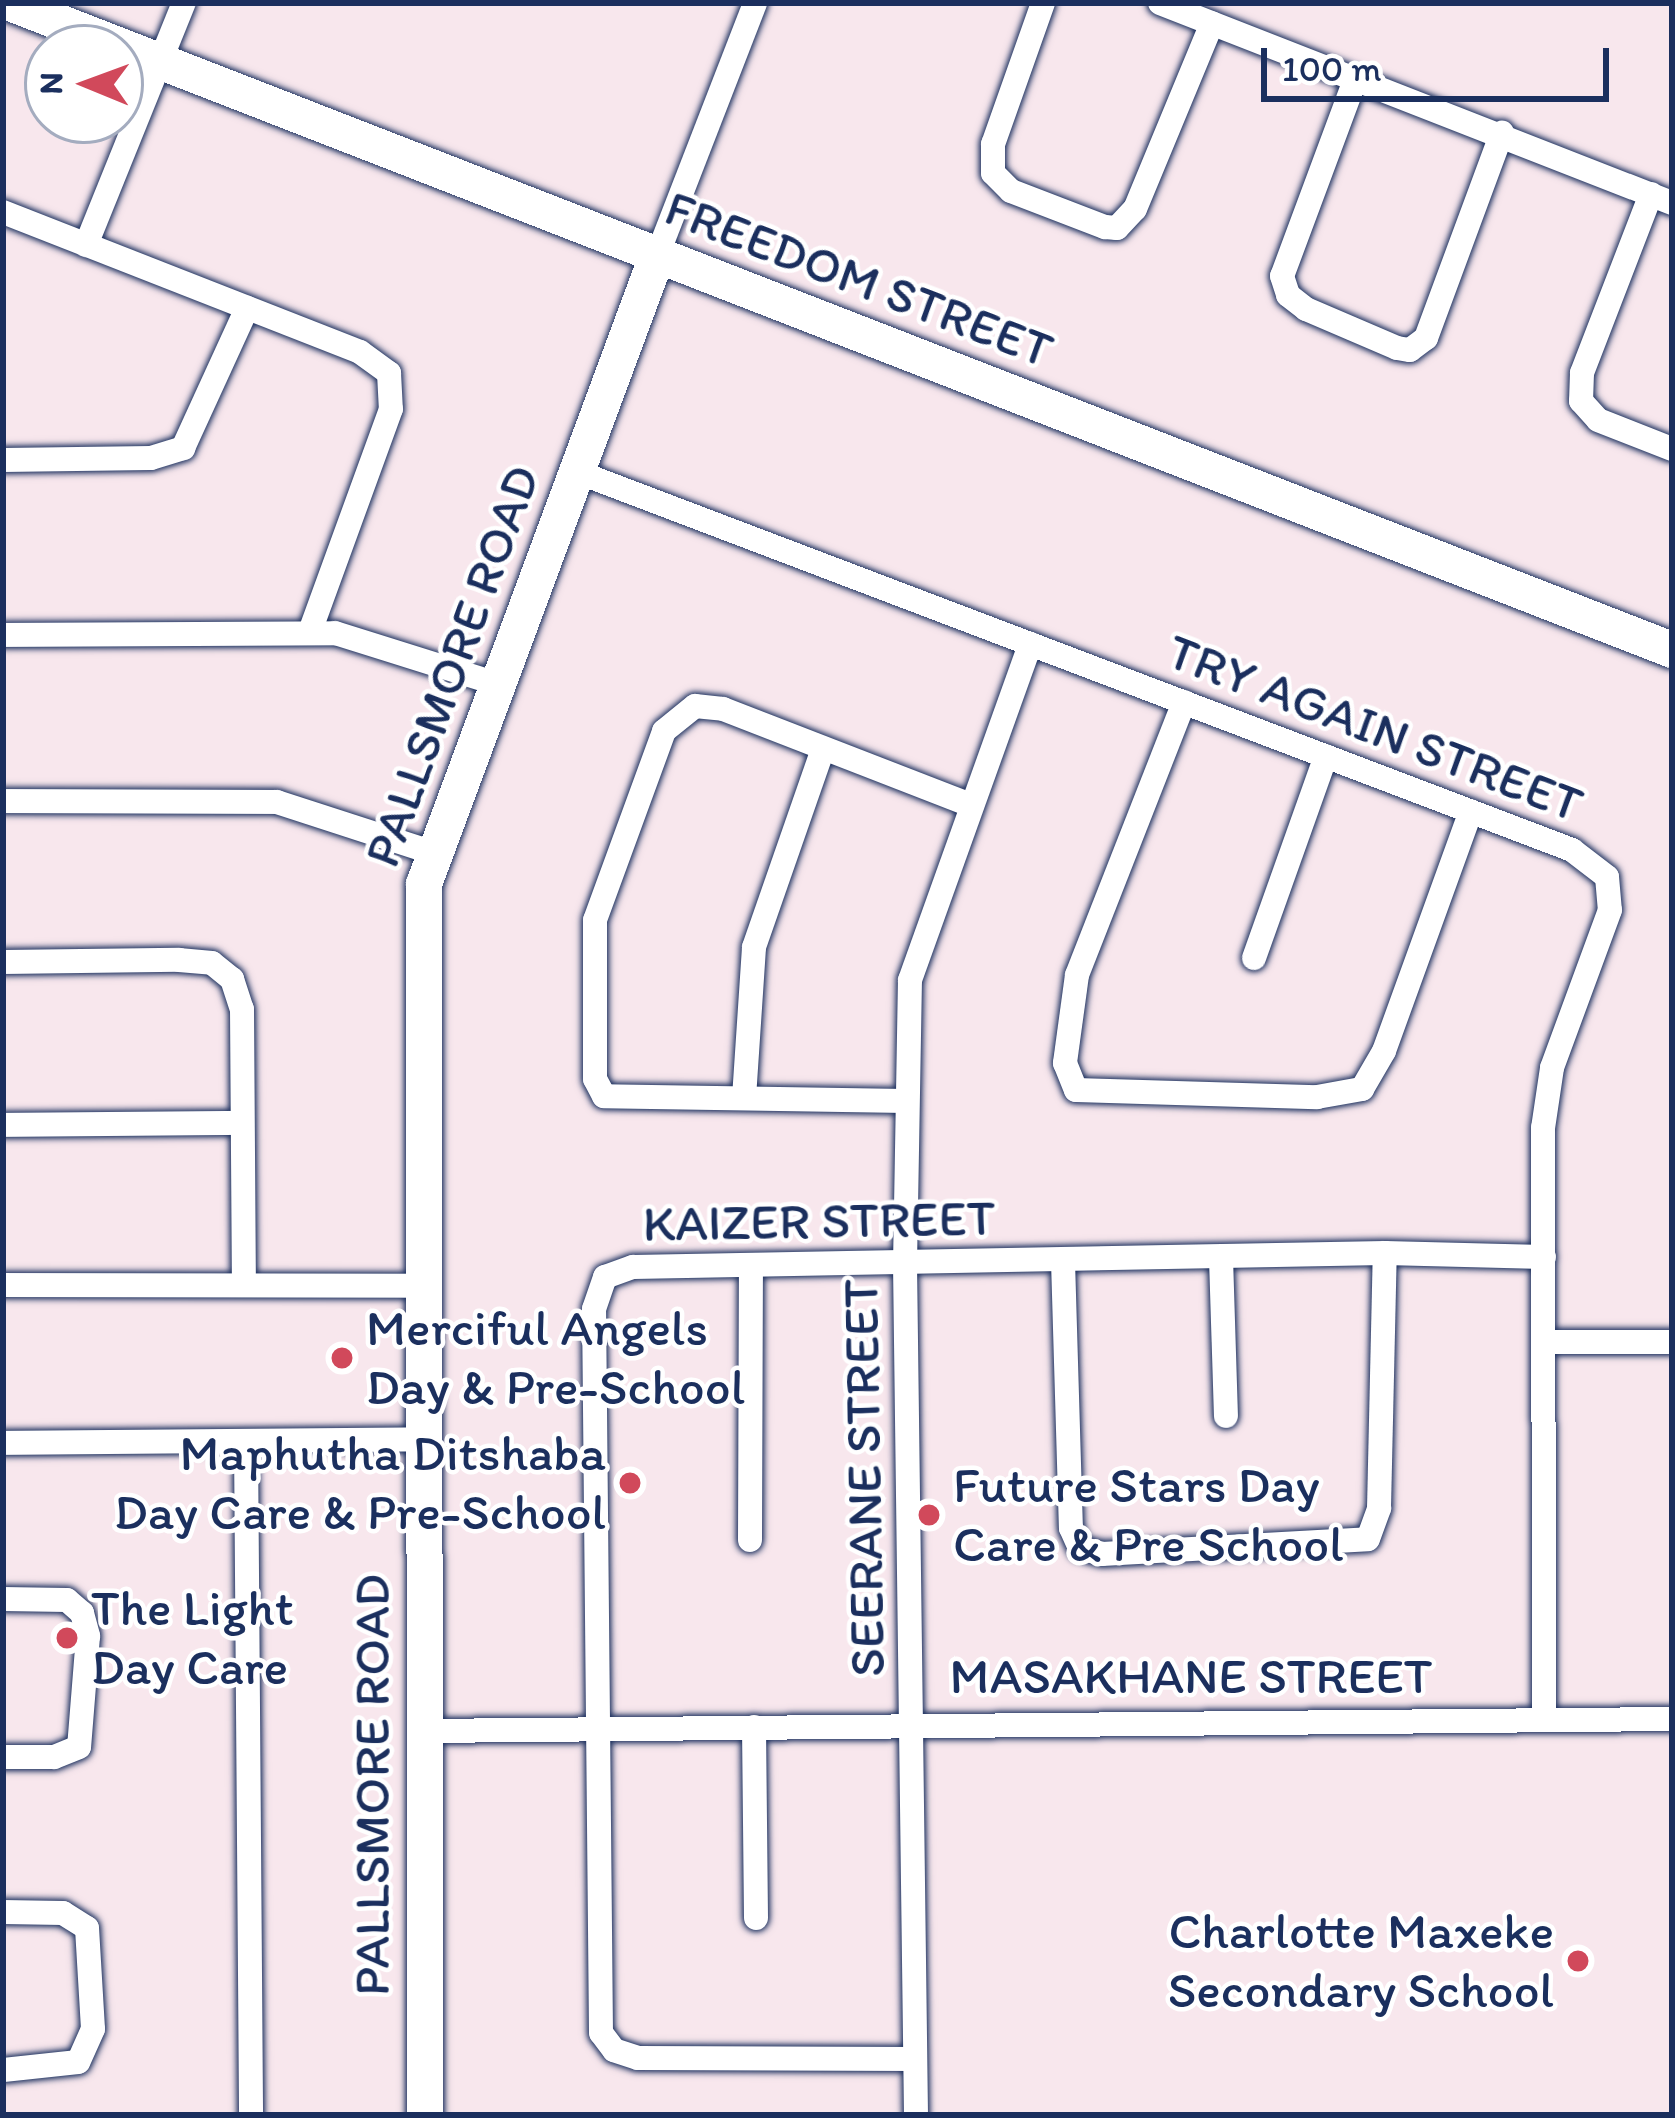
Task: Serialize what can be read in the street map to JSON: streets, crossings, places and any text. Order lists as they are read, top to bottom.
{
  "streets": {
    "street": [
      "FREEDOM STREET",
      "PALLSMORE ROAD",
      "TRY AGAIN STREET",
      "KAIZER STREET",
      "SEERANE STREET",
      "MASAKHANE STREET"
    ]
  },
  "crossings": [
    ["FREEDOM STREET", "PALLSMORE ROAD"],
    ["PALLSMORE ROAD", "TRY AGAIN STREET"],
    ["PALLSMORE ROAD", "MASAKHANE STREET"],
    ["TRY AGAIN STREET", "KAIZER STREET"],
    ["TRY AGAIN STREET", "SEERANE STREET"],
    ["TRY AGAIN STREET", "MASAKHANE STREET"],
    ["KAIZER STREET", "SEERANE STREET"],
    ["KAIZER STREET", "MASAKHANE STREET"],
    ["SEERANE STREET", "MASAKHANE STREET"]
  ],
  "places": [
    "Merciful Angels Day & Pre-School",
    "Maphutha Ditshaba Day Care & Pre-School",
    "Future Stars Day Care & Pre School",
    "The Light Day Care",
    "Charlotte Maxeke Secondary School"
  ],
  "scale_bar": "100 m",
  "north": "left"
}
